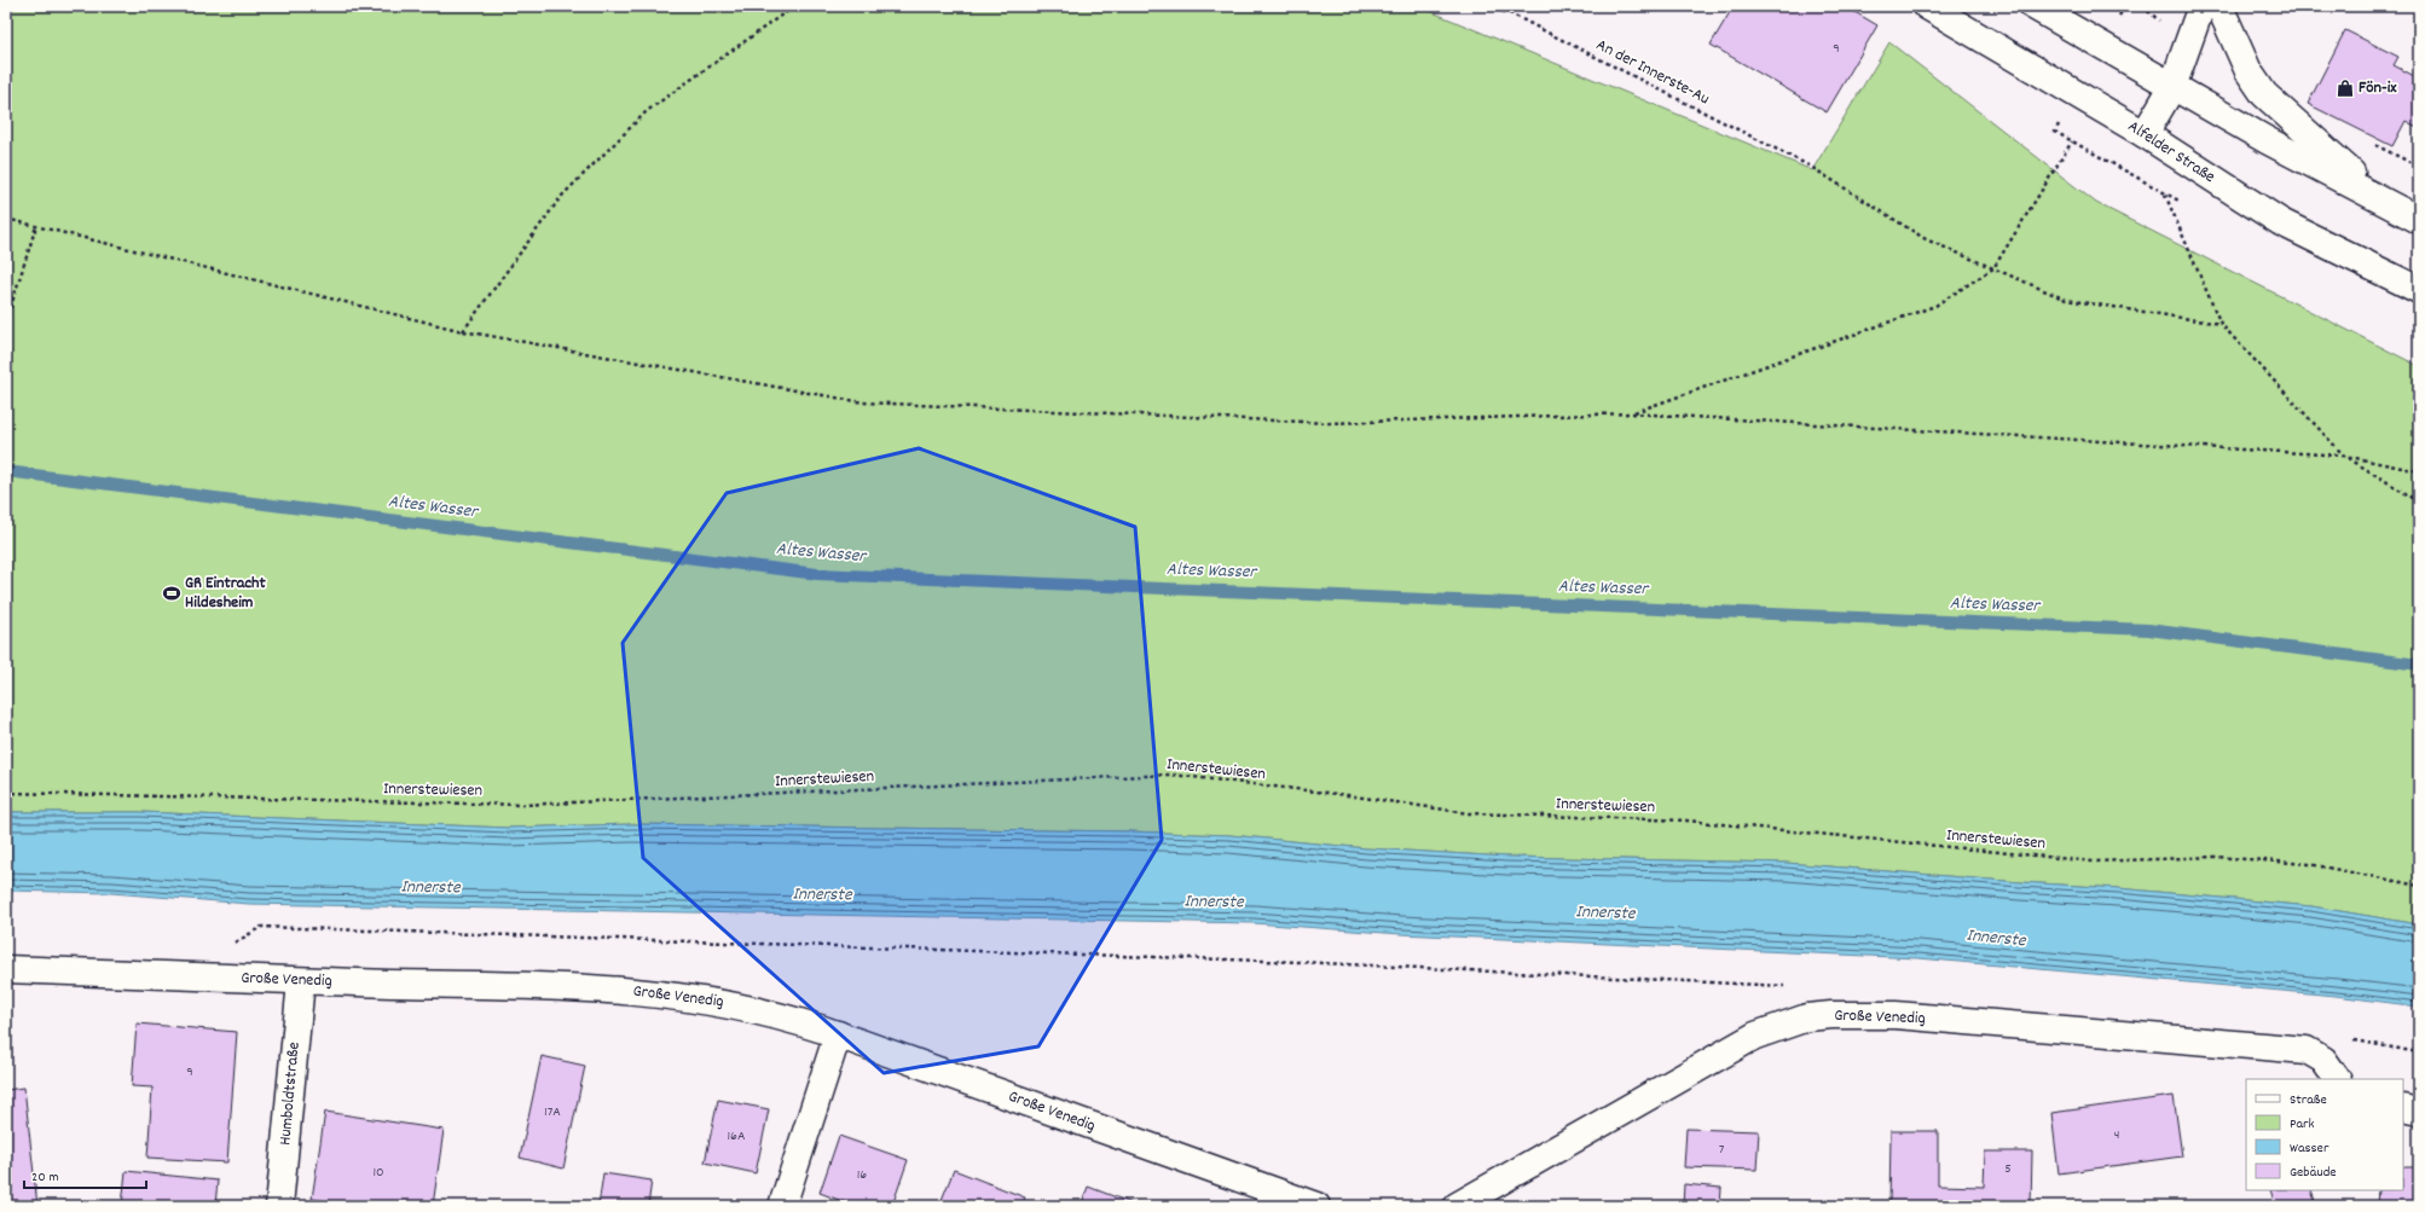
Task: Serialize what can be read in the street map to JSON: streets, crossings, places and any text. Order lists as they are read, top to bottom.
{
  "streets": {
    "street": ["Alfelder Straße", "Große Venedig", "Humboldtstraße"],
    "path": ["An der Innerste-Au", "Innerstewiesen"]
  },
  "crossings": [
    ["Große Venedig", "Humboldtstraße"]
  ],
  "water": ["Altes Wasser", "Innerste"],
  "places": {
    "shop": ["Fön-ix"],
    "sports": ["GR Eintracht Hildesheim"]
  },
  "house_numbers": [
    "9",
    "9",
    "17A",
    "4",
    "16A",
    "7",
    "5",
    "10",
    "16"
  ],
  "legend": [
    "Straße",
    "Park",
    "Wasser",
    "Gebäude"
  ],
  "scale_bar": "20 m"
}
